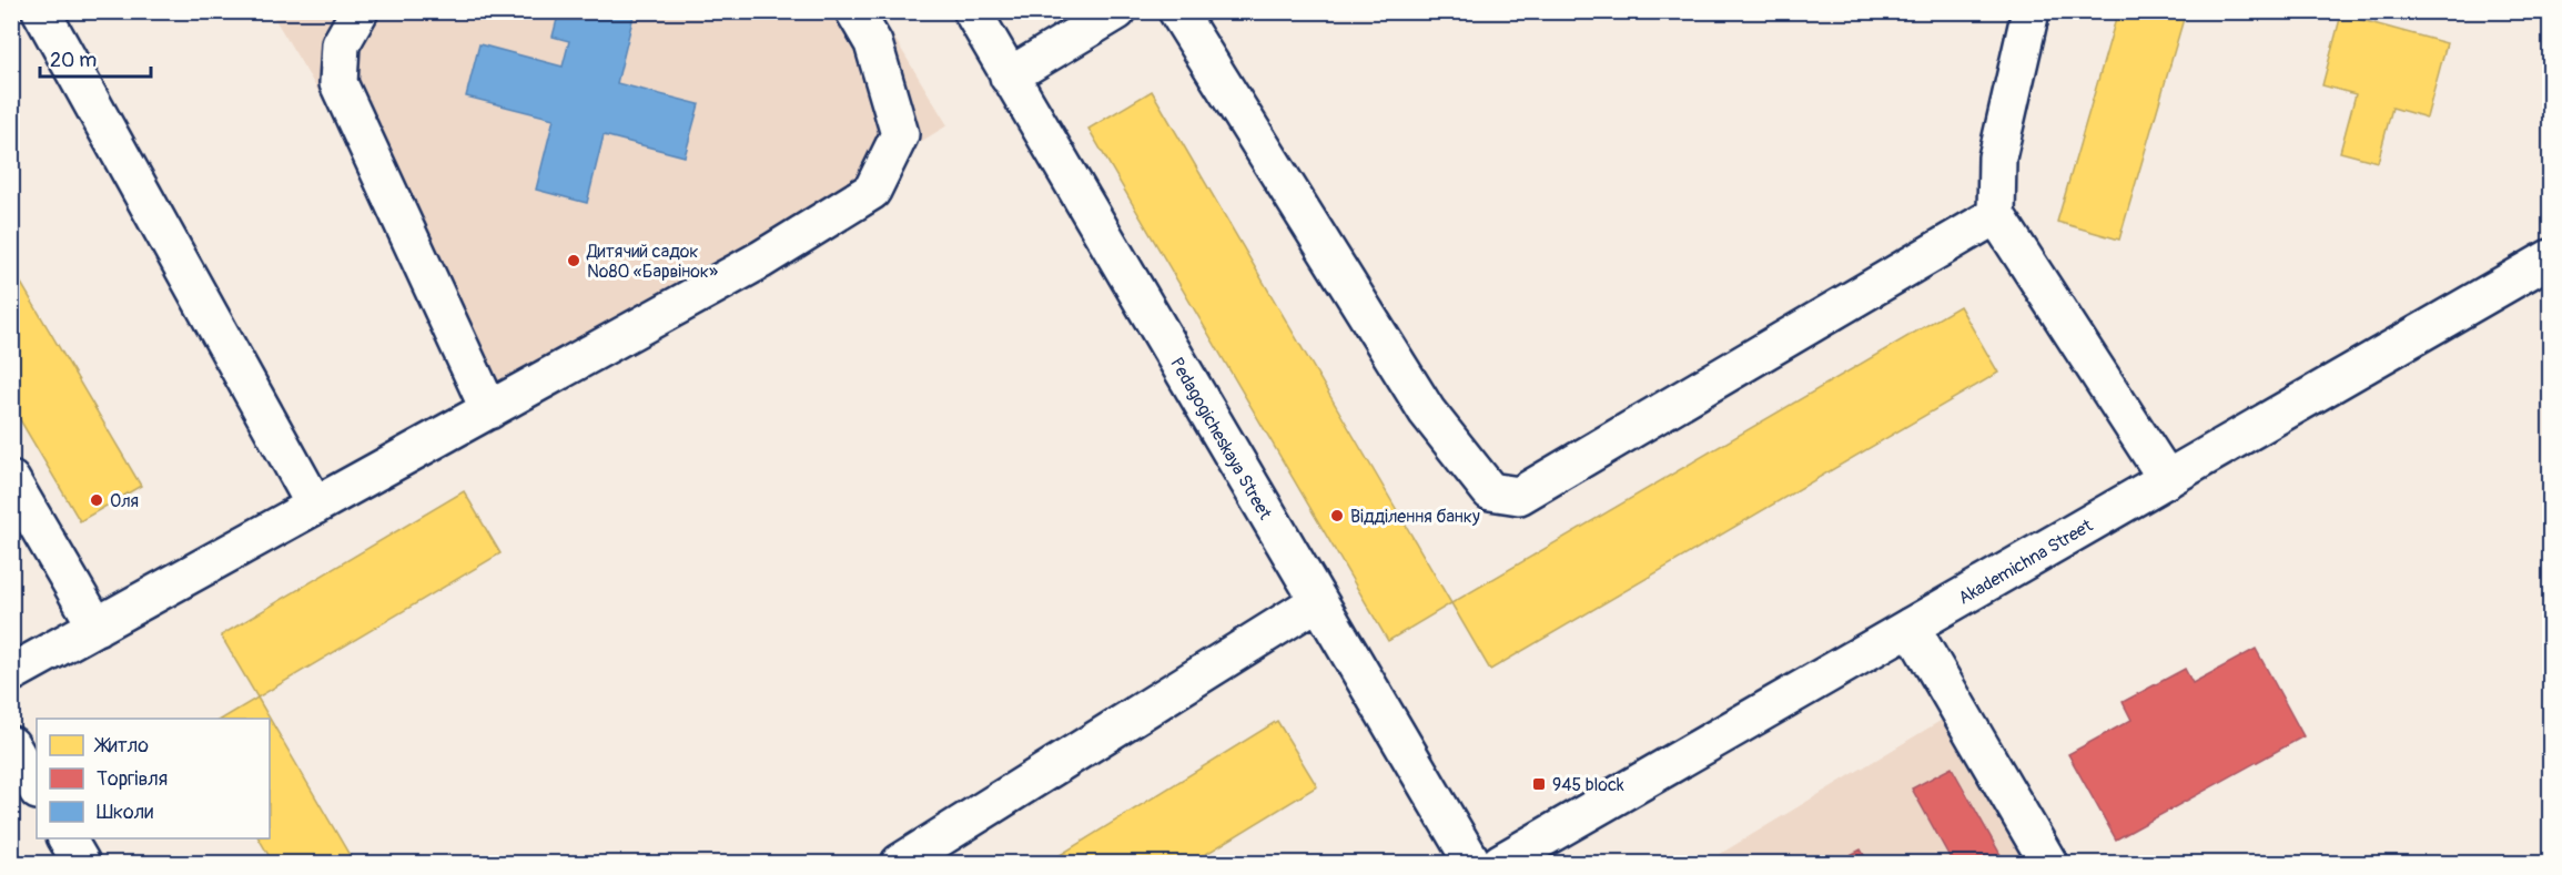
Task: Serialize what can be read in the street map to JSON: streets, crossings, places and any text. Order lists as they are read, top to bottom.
{
  "streets": {
    "main road": ["Pedagogicheskaya Street", "Akademichna Street"]
  },
  "places": {
    "other": ["Дитячий садок №80 «Барвінок»", "Оля", "Відділення банку"],
    "transit": ["945 block"]
  },
  "legend": ["Житло", "Торгівля", "Школи"],
  "scale_bar": "20 m"
}
